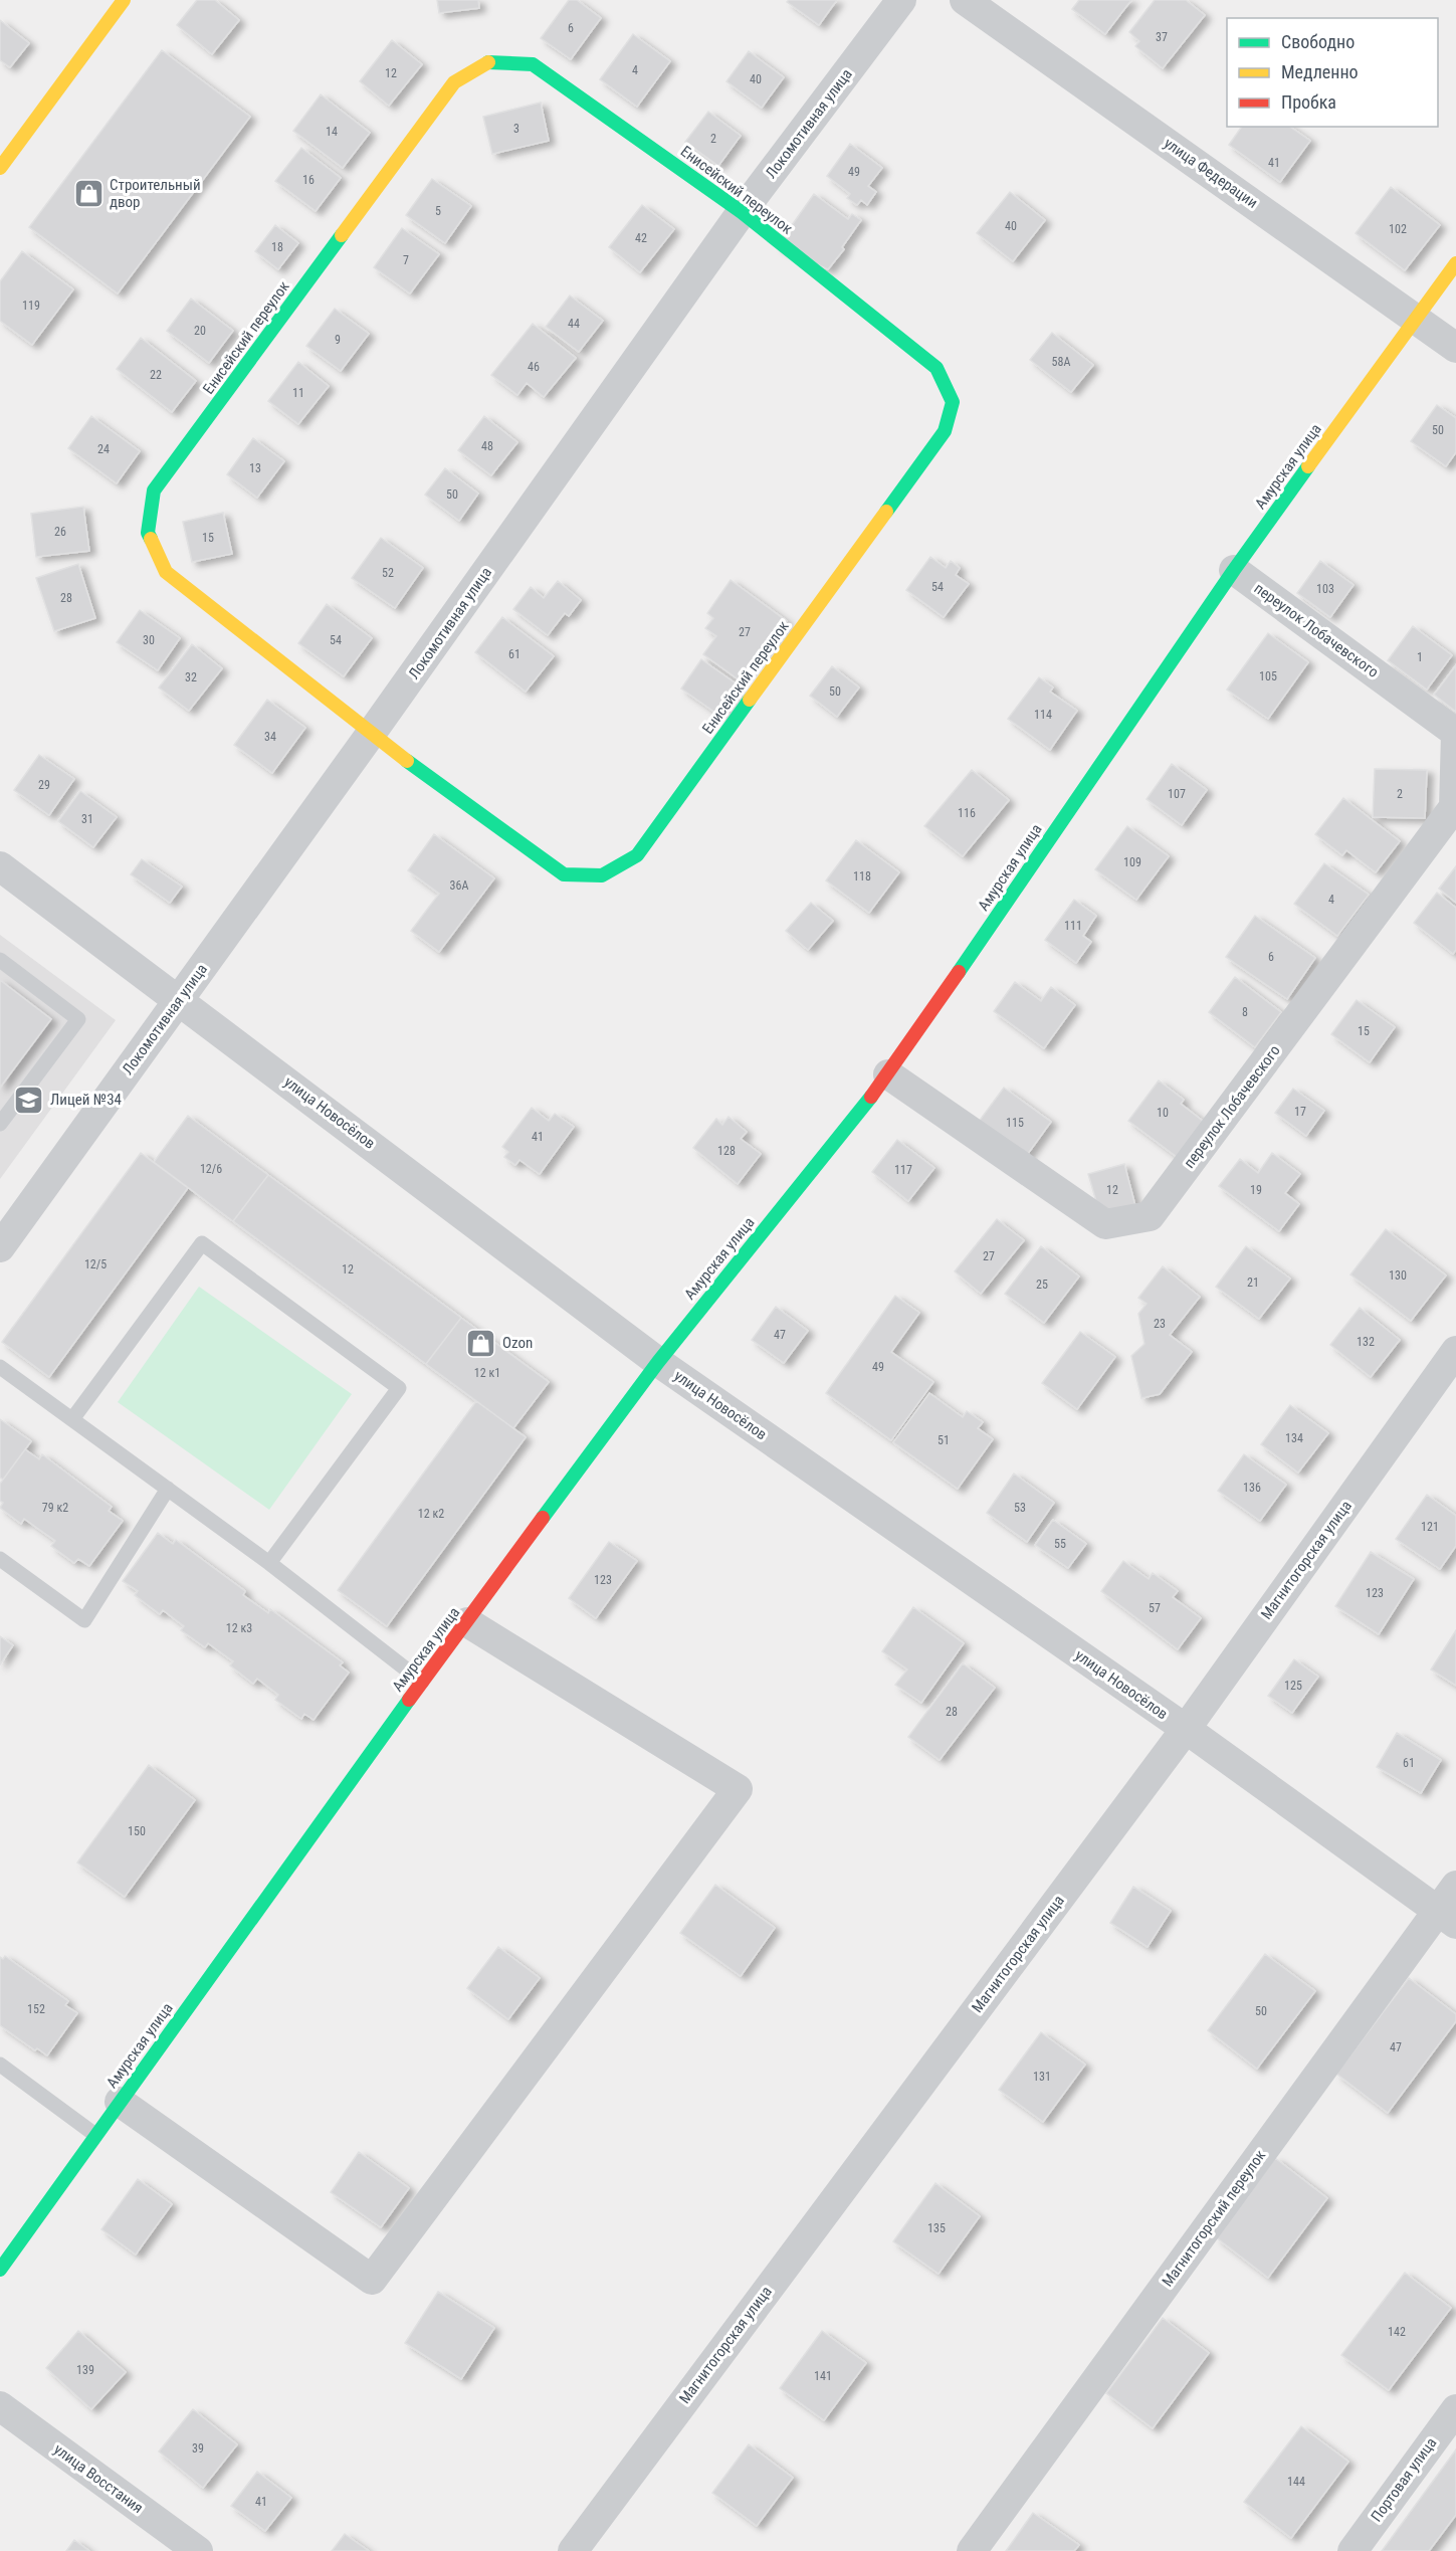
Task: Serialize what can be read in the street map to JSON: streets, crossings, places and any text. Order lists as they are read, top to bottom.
{
  "streets": {
    "street": [
      "Локомотивная улица",
      "улица Федерации",
      "Енисейский переулок",
      "Амурская улица",
      "переулок Лобачевского",
      "улица Новосёлов",
      "Магнитогорская улица",
      "Магнитогорский переулок",
      "улица Восстания",
      "Портовая улица"
    ]
  },
  "crossings": [
    ["Локомотивная улица", "Енисейский переулок"],
    ["Локомотивная улица", "улица Новосёлов"],
    ["улица Федерации", "Амурская улица"],
    ["Амурская улица", "переулок Лобачевского"],
    ["Амурская улица", "улица Новосёлов"],
    ["улица Новосёлов", "Магнитогорская улица"],
    ["улица Новосёлов", "Магнитогорский переулок"]
  ],
  "places": {
    "shop": ["Строительный двор", "Ozon"],
    "school or university": ["Лицей №34"]
  },
  "house_numbers": [
    "6",
    "37",
    "4",
    "12",
    "40",
    "3",
    "14",
    "2",
    "41",
    "49",
    "16",
    "5",
    "40",
    "102",
    "42",
    "18",
    "7",
    "119",
    "44",
    "20",
    "9",
    "58А",
    "46",
    "22",
    "11",
    "50",
    "48",
    "24",
    "13",
    "50",
    "26",
    "15",
    "52",
    "54",
    "103",
    "28",
    "27",
    "30",
    "54",
    "61",
    "1",
    "105",
    "32",
    "50",
    "114",
    "34",
    "29",
    "107",
    "2",
    "116",
    "31",
    "109",
    "118",
    "36А",
    "4",
    "111",
    "6",
    "8",
    "15",
    "17",
    "10",
    "115",
    "41",
    "128",
    "12/6",
    "117",
    "12",
    "19",
    "27",
    "12/5",
    "12",
    "130",
    "21",
    "25",
    "23",
    "47",
    "132",
    "49",
    "12 к1",
    "134",
    "51",
    "136",
    "79 к2",
    "53",
    "12 к2",
    "121",
    "55",
    "123",
    "123",
    "57",
    "12 к3",
    "125",
    "28",
    "61",
    "150",
    "152",
    "50",
    "47",
    "131",
    "135",
    "142",
    "139",
    "141",
    "39",
    "144",
    "41"
  ],
  "legend": ["Свободно", "Медленно", "Пробка"]
}
